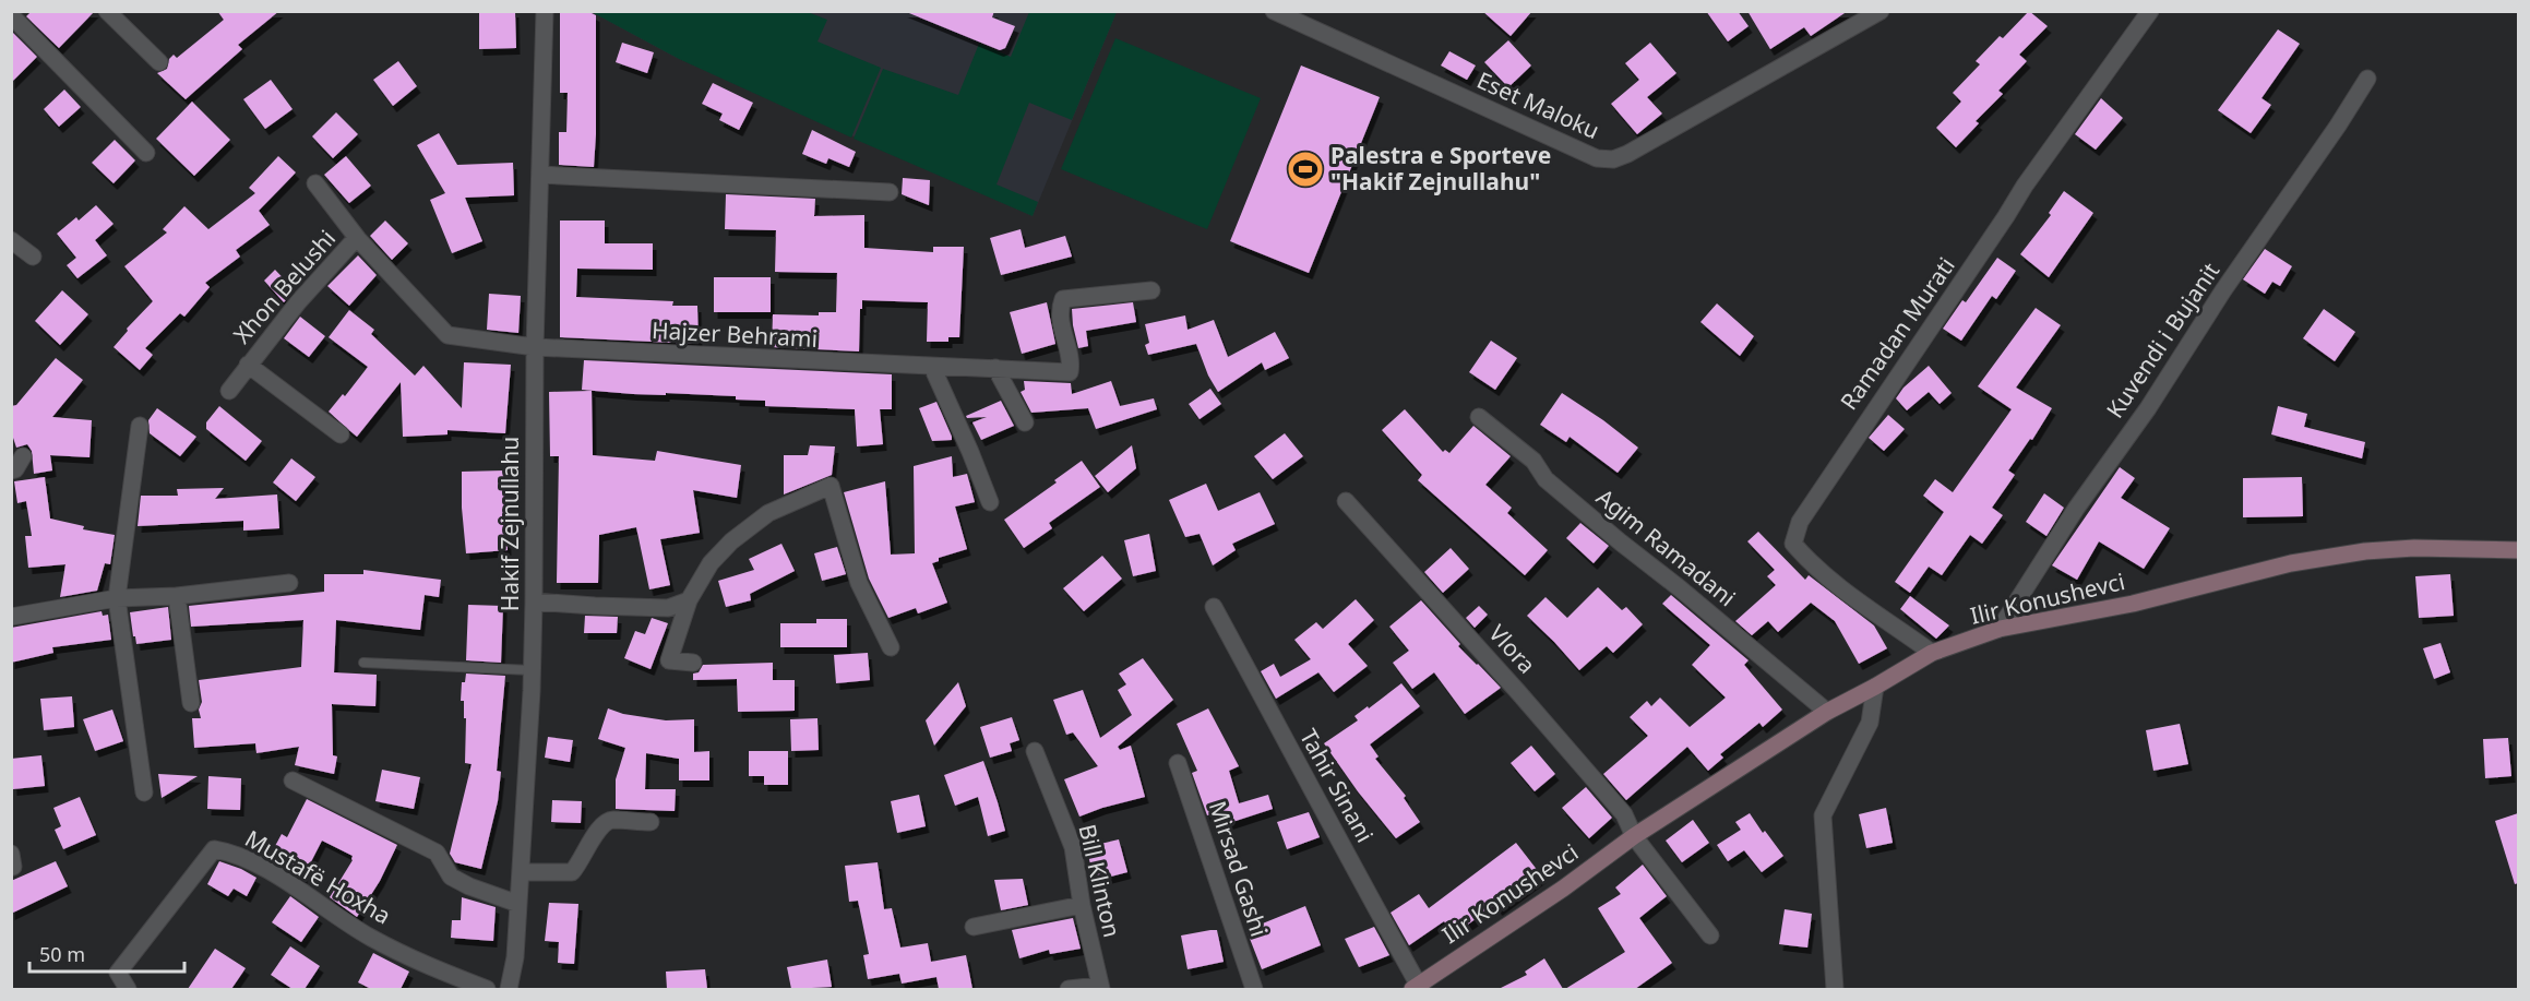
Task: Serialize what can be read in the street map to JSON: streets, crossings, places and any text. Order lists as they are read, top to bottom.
{
  "streets": {
    "street": [
      "Eset Maloku",
      "Xhon Belushi",
      "Ramadan Murati",
      "Hajzer Behrami",
      "Kuvendi i Bujanit",
      "Hakif Zejnullahu",
      "Agim Ramadani",
      "Ilir Konushevci",
      "Vlora",
      "Tahir Sinani",
      "Mirsad Gashi",
      "Mustafë Hoxha",
      "Bill Klinton"
    ]
  },
  "crossings": [
    ["Xhon Belushi", "Hajzer Behrami"],
    ["Xhon Belushi", "Hakif Zejnullahu"],
    ["Ramadan Murati", "Ilir Konushevci"],
    ["Hajzer Behrami", "Hakif Zejnullahu"],
    ["Kuvendi i Bujanit", "Ilir Konushevci"],
    ["Agim Ramadani", "Ilir Konushevci"],
    ["Ilir Konushevci", "Vlora"],
    ["Ilir Konushevci", "Tahir Sinani"]
  ],
  "places": {
    "sports": ["Palestra e Sporteve \"Hakif Zejnullahu\""]
  },
  "scale_bar": "50 m"
}
